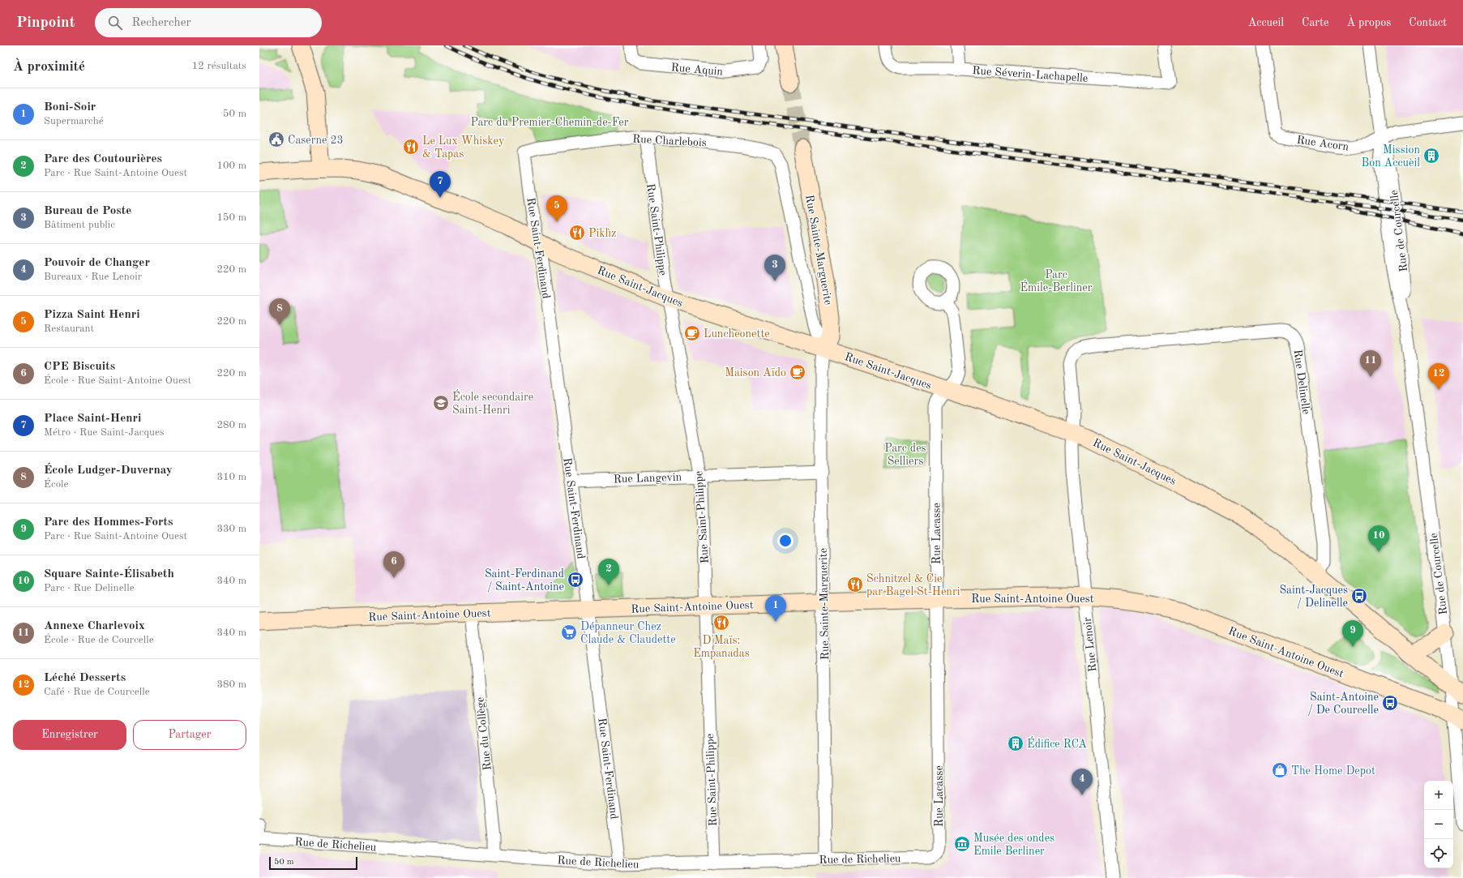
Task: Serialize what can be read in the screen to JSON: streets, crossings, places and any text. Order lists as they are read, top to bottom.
{
  "streets": {
    "main road": ["Rue Sainte-Marguerite", "Rue Saint-Jacques", "Rue Saint-Antoine Ouest"],
    "street": [
      "Rue Aquin",
      "Rue Séverin-Lachapelle",
      "Rue Charlebois",
      "Rue Acorn",
      "Rue Saint-Philippe",
      "Rue de Courcelle",
      "Rue Saint-Ferdinand",
      "Rue Delinelle",
      "Rue Langevin",
      "Rue Lacasse",
      "Rue Lenoir",
      "Rue du Collège",
      "Rue de Richelieu"
    ]
  },
  "crossings": [
    ["Rue Charlebois", "Rue Saint-Philippe"],
    ["Rue Charlebois", "Rue Saint-Ferdinand"],
    ["Rue Charlebois", "Rue Sainte-Marguerite"],
    ["Rue Acorn", "Rue de Courcelle"],
    ["Rue Saint-Philippe", "Rue Saint-Jacques"],
    ["Rue Saint-Philippe", "Rue Langevin"],
    ["Rue Saint-Philippe", "Rue Saint-Antoine Ouest"],
    ["Rue Saint-Philippe", "Rue de Richelieu"],
    ["Rue de Courcelle", "Rue Saint-Jacques"],
    ["Rue de Courcelle", "Rue Saint-Antoine Ouest"],
    ["Rue Saint-Ferdinand", "Rue Saint-Jacques"],
    ["Rue Saint-Ferdinand", "Rue Langevin"],
    ["Rue Saint-Ferdinand", "Rue Saint-Antoine Ouest"],
    ["Rue Saint-Ferdinand", "Rue de Richelieu"],
    ["Rue Sainte-Marguerite", "Rue Saint-Jacques"],
    ["Rue Sainte-Marguerite", "Rue Langevin"],
    ["Rue Sainte-Marguerite", "Rue Saint-Antoine Ouest"],
    ["Rue Sainte-Marguerite", "Rue de Richelieu"],
    ["Rue Saint-Jacques", "Rue Delinelle"],
    ["Rue Saint-Jacques", "Rue Lacasse"],
    ["Rue Saint-Jacques", "Rue Lenoir"],
    ["Rue Delinelle", "Rue Lenoir"],
    ["Rue Lacasse", "Rue Saint-Antoine Ouest"],
    ["Rue Lacasse", "Rue de Richelieu"],
    ["Rue Saint-Antoine Ouest", "Rue Lenoir"],
    ["Rue Saint-Antoine Ouest", "Rue du Collège"],
    ["Rue du Collège", "Rue de Richelieu"]
  ],
  "parks": ["Parc du Premier-Chemin-de-Fer", "Parc Émile-Berliner", "Parc des Selliers"],
  "places": {
    "public building": ["Caserne 23"],
    "restaurant": [
      "Le Lux Whiskey & Tapas",
      "Piklìz",
      "Schnitzel & Cie par Bagel St-Henri",
      "D'Maïs: Empanadas"
    ],
    "building": ["Mission Bon Accuèil", "Édifice RCA"],
    "cafe": ["Luncheonette", "Maison Aïdo"],
    "school or university": ["École secondaire Saint-Henri"],
    "bus stop": ["Saint-Ferdinand / Saint-Antoine", "Saint-Jacques / Delinelle", "Saint-Antoine / De Courcelle"],
    "supermarket": ["Dépanneur Chez Claude & Claudette"],
    "shop": ["The Home Depot"],
    "museum": ["Musée des ondes Emile Berliner"]
  },
  "scale_bar": "50 m",
  "page": {
    "header": "Pinpoint",
    "search": "Rechercher",
    "nav": [
      "Accueil",
      "Carte",
      "À propos",
      "Contact"
    ],
    "heading": ["À proximité", "12 résultats"],
    "list": [
      {
        "mark": "1",
        "name": "Boni-Soir",
        "note": "Supermarché",
        "value": "50 m"
      },
      {
        "mark": "2",
        "name": "Parc des Coutourières",
        "note": "Parc · Rue Saint-Antoine Ouest",
        "value": "100 m"
      },
      {
        "mark": "3",
        "name": "Bureau de Poste",
        "note": "Bâtiment public",
        "value": "150 m"
      },
      {
        "mark": "4",
        "name": "Pouvoir de Changer",
        "note": "Bureaux · Rue Lenoir",
        "value": "220 m"
      },
      {
        "mark": "5",
        "name": "Pizza Saint Henri",
        "note": "Restaurant",
        "value": "220 m"
      },
      {
        "mark": "6",
        "name": "CPE Biscuits",
        "note": "École · Rue Saint-Antoine Ouest",
        "value": "220 m"
      },
      {
        "mark": "7",
        "name": "Place Saint-Henri",
        "note": "Métro · Rue Saint-Jacques",
        "value": "280 m"
      },
      {
        "mark": "8",
        "name": "École Ludger-Duvernay",
        "note": "École",
        "value": "310 m"
      },
      {
        "mark": "9",
        "name": "Parc des Hommes-Forts",
        "note": "Parc · Rue Saint-Antoine Ouest",
        "value": "330 m"
      },
      {
        "mark": "10",
        "name": "Square Sainte-Élisabeth",
        "note": "Parc · Rue Delinelle",
        "value": "340 m"
      },
      {
        "mark": "11",
        "name": "Annexe Charlevoix",
        "note": "École · Rue de Courcelle",
        "value": "340 m"
      },
      {
        "mark": "12",
        "name": "Léché Desserts",
        "note": "Café · Rue de Courcelle",
        "value": "380 m"
      }
    ],
    "pins": [
      "7",
      "5",
      "3",
      "8",
      "11",
      "12",
      "10",
      "6",
      "2",
      "1",
      "9",
      "4"
    ],
    "buttons": ["Enregistrer", "Partager"],
    "map_buttons": ["+", "−"],
    "scale": "50 m"
  }
}
